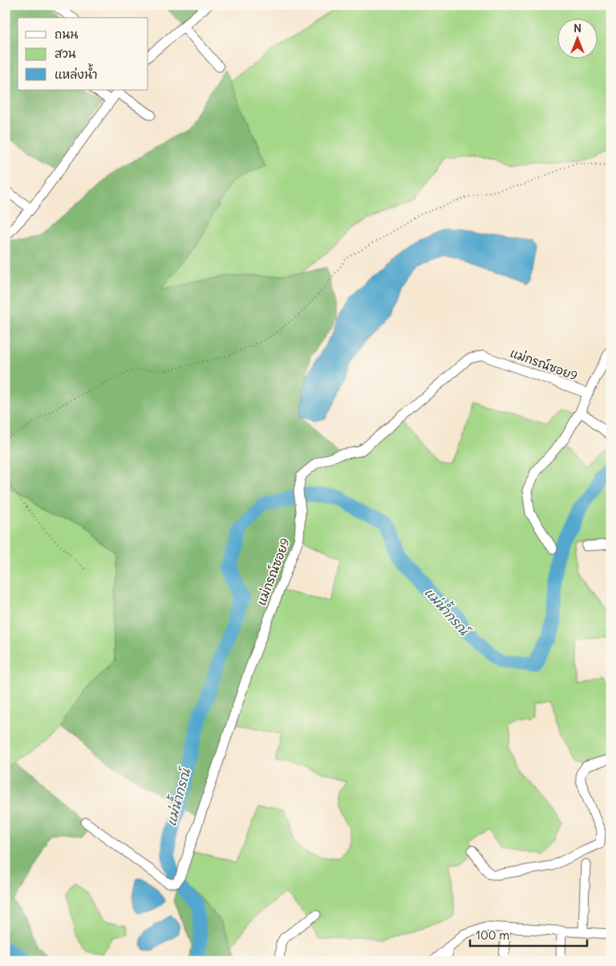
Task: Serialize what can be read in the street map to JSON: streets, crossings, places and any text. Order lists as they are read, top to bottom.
{
  "streets": {
    "street": ["แม่กรณ์ซอย9"]
  },
  "water": ["แม่น้ำกรณ์"],
  "legend": ["ถนน", "สวน", "แหล่งน้ำ"],
  "scale_bar": "100 m",
  "north": "top"
}
